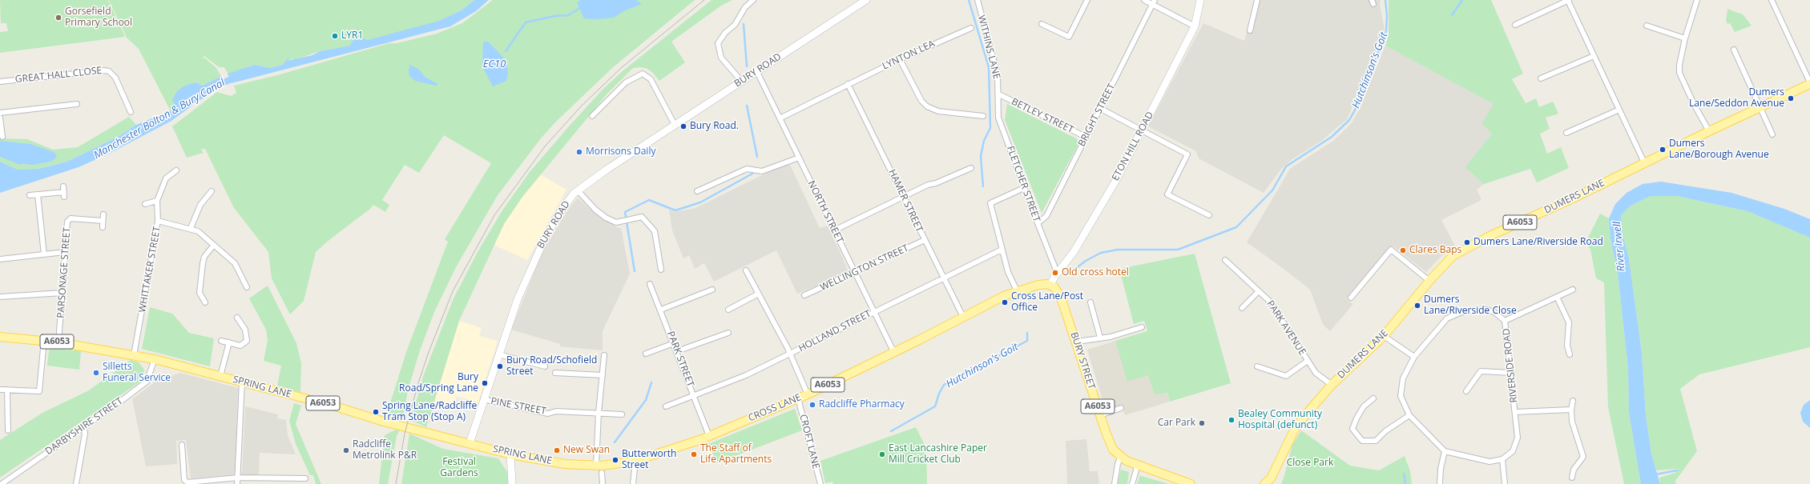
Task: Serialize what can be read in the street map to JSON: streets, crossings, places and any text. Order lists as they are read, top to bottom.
{
  "streets": {
    "main road": [
      "DUMERS LANE",
      "A6053",
      "BURY STREET",
      "SPRING LANE",
      "CROSS LANE"
    ],
    "street": [
      "WITHINS LANE",
      "LYNTON LEA",
      "BURY ROAD",
      "GREAT HALL CLOSE",
      "BRIGHT STREET",
      "BETLEY STREET",
      "ETON HILL ROAD",
      "FLETCHER STREET",
      "HAMER STREET",
      "NORTH STREET",
      "WELLINGTON STREET",
      "WHITTAKER STREET",
      "PARSONAGE STREET",
      "PARK AVENUE",
      "HOLLAND STREET",
      "PARK STREET",
      "RIVERSIDE ROAD",
      "PINE STREET",
      "DARBYSHIRE STREET",
      "CROFT LANE"
    ]
  },
  "crossings": [
    ["WITHINS LANE", "BETLEY STREET"],
    ["WITHINS LANE", "FLETCHER STREET"],
    ["LYNTON LEA", "HAMER STREET"],
    ["LYNTON LEA", "NORTH STREET"],
    ["BURY ROAD", "NORTH STREET"],
    ["BURY ROAD", "SPRING LANE"],
    ["BURY ROAD", "PINE STREET"],
    ["BRIGHT STREET", "BETLEY STREET"],
    ["BRIGHT STREET", "FLETCHER STREET"],
    ["BETLEY STREET", "FLETCHER STREET"],
    ["ETON HILL ROAD", "FLETCHER STREET"],
    ["ETON HILL ROAD", "BURY STREET"],
    ["ETON HILL ROAD", "CROSS LANE"],
    ["DUMERS LANE", "PARK AVENUE"],
    ["HAMER STREET", "WELLINGTON STREET"],
    ["HAMER STREET", "HOLLAND STREET"],
    ["HAMER STREET", "CROSS LANE"],
    ["NORTH STREET", "WELLINGTON STREET"],
    ["NORTH STREET", "HOLLAND STREET"],
    ["NORTH STREET", "CROSS LANE"],
    ["WHITTAKER STREET", "SPRING LANE"],
    ["PARSONAGE STREET", "SPRING LANE"],
    ["HOLLAND STREET", "PARK STREET"],
    ["PARK STREET", "CROSS LANE"],
    ["BURY STREET", "CROSS LANE"],
    ["SPRING LANE", "CROSS LANE"],
    ["SPRING LANE", "DARBYSHIRE STREET"],
    ["CROSS LANE", "CROFT LANE"]
  ],
  "water": [
    "EC10",
    "Hutchinson's Goit",
    "Manchester Bolton & Bury Canal",
    "River Irwell"
  ],
  "parks": ["Festival Gardens", "Close Park"],
  "places": [
    "Gorsefield Primary School",
    "LYR1",
    "Dumers Lane/Seddon Avenue",
    "Bury Road.",
    "Dumers Lane/Borough Avenue",
    "Morrisons Daily",
    "Dumers Lane/Riverside Road",
    "Clares Baps",
    "Old cross hotel",
    "Cross Lane/Post Office",
    "Dumers Lane/Riverside Close",
    "Bury Road/Schofield Street",
    "Silletts Funeral Service",
    "Bury Road/Spring Lane",
    "Radcliffe Pharmacy",
    "Spring Lane/Radcliffe Tram Stop (Stop A)",
    "Bealey Community Hospital (defunct)",
    "Car Park",
    "Radcliffe Metrolink P&R",
    "New Swan",
    "The Staff of Life Apartments",
    "East Lancashire Paper Mill Cricket Club",
    "Butterworth Street"
  ]
}
